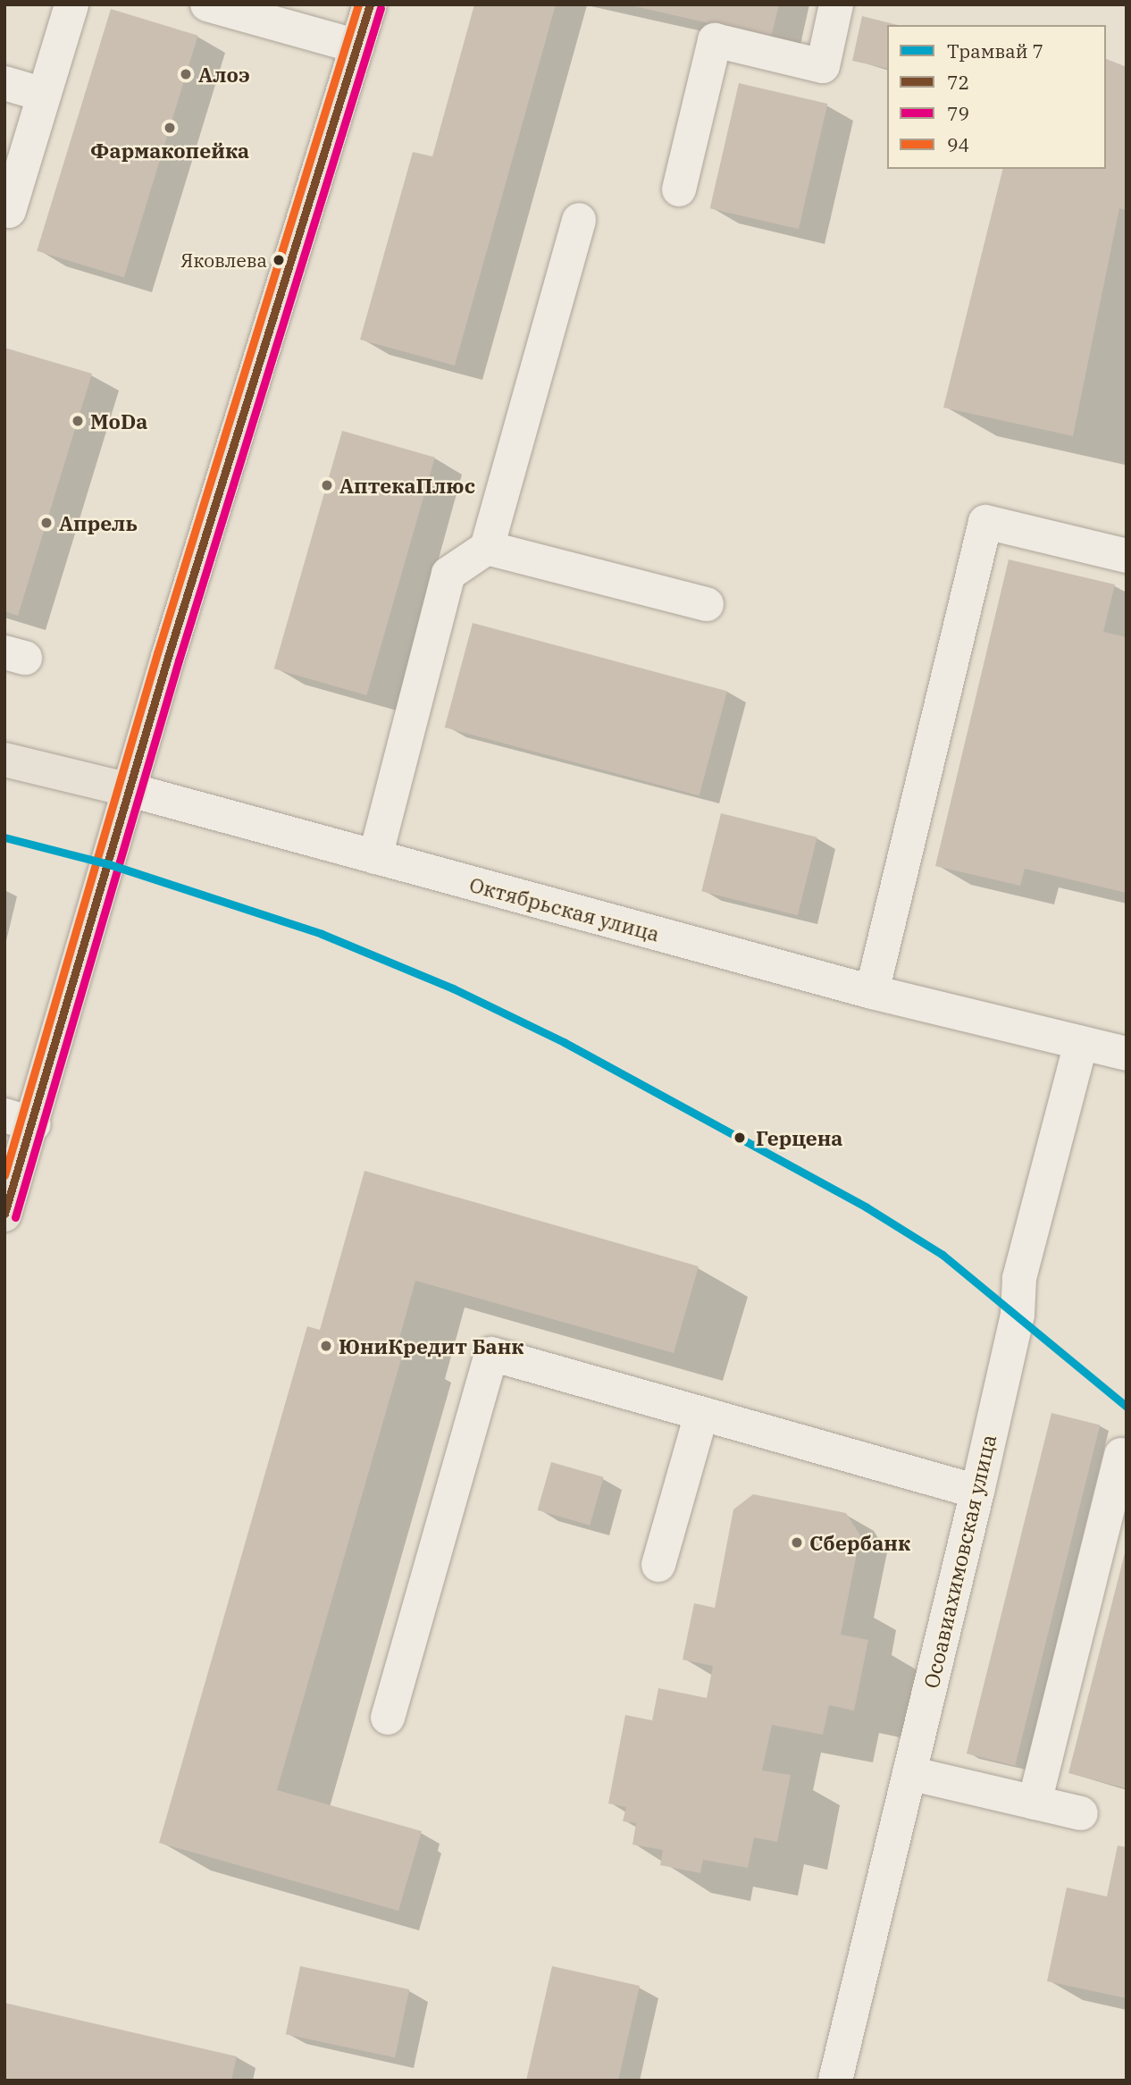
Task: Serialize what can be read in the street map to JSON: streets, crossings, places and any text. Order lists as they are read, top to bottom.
{
  "streets": {
    "main road": ["Октябрьская улица"],
    "street": ["Осоавиахимовская улица"]
  },
  "crossings": [
    ["Октябрьская улица", "Осоавиахимовская улица"]
  ],
  "places": [
    "Алоэ",
    "Фармакопейка",
    "Яковлева",
    "МоDa",
    "АптекаПлюс",
    "Апрель",
    "Герцена",
    "ЮниКредит Банк",
    "Сбербанк"
  ],
  "lines": [
    "transit line 72",
    "transit line 94",
    "transit line 79",
    "tram line 7"
  ],
  "legend": [
    "Трамвай 7",
    "72",
    "79",
    "94"
  ]
}
